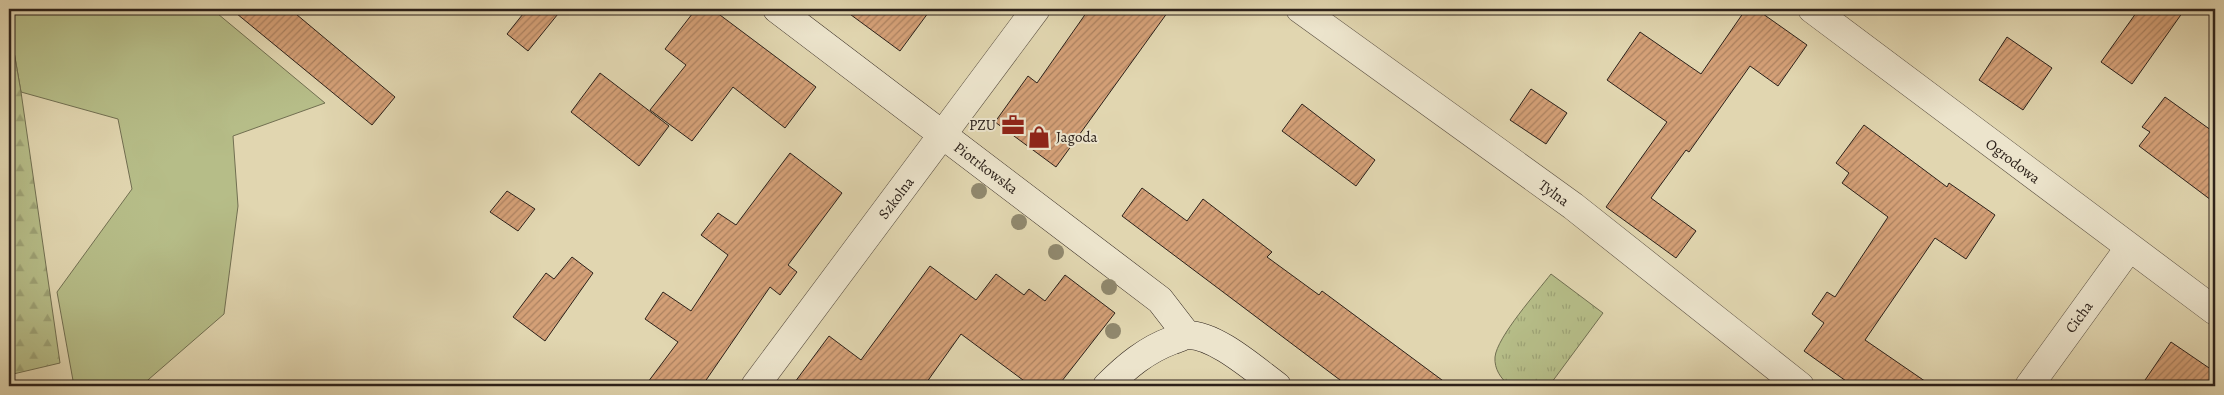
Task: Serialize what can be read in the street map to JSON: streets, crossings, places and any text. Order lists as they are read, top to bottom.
{
  "streets": {
    "street": [
      "Ogrodowa",
      "Piotrkowska",
      "Tylna",
      "Szkolna",
      "Cicha"
    ]
  },
  "crossings": [
    ["Ogrodowa", "Cicha"],
    ["Piotrkowska", "Szkolna"]
  ],
  "places": {
    "office": ["PZU"],
    "shop": ["Jagoda"]
  }
}
